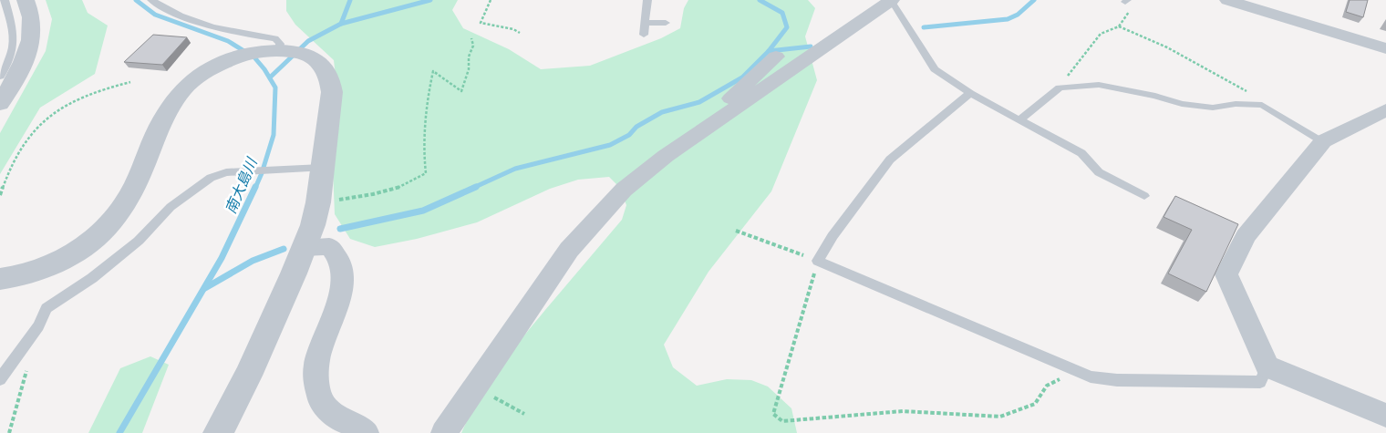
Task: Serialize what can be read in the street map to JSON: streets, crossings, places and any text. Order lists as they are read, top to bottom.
{
  "water": ["南大島川"]
}
